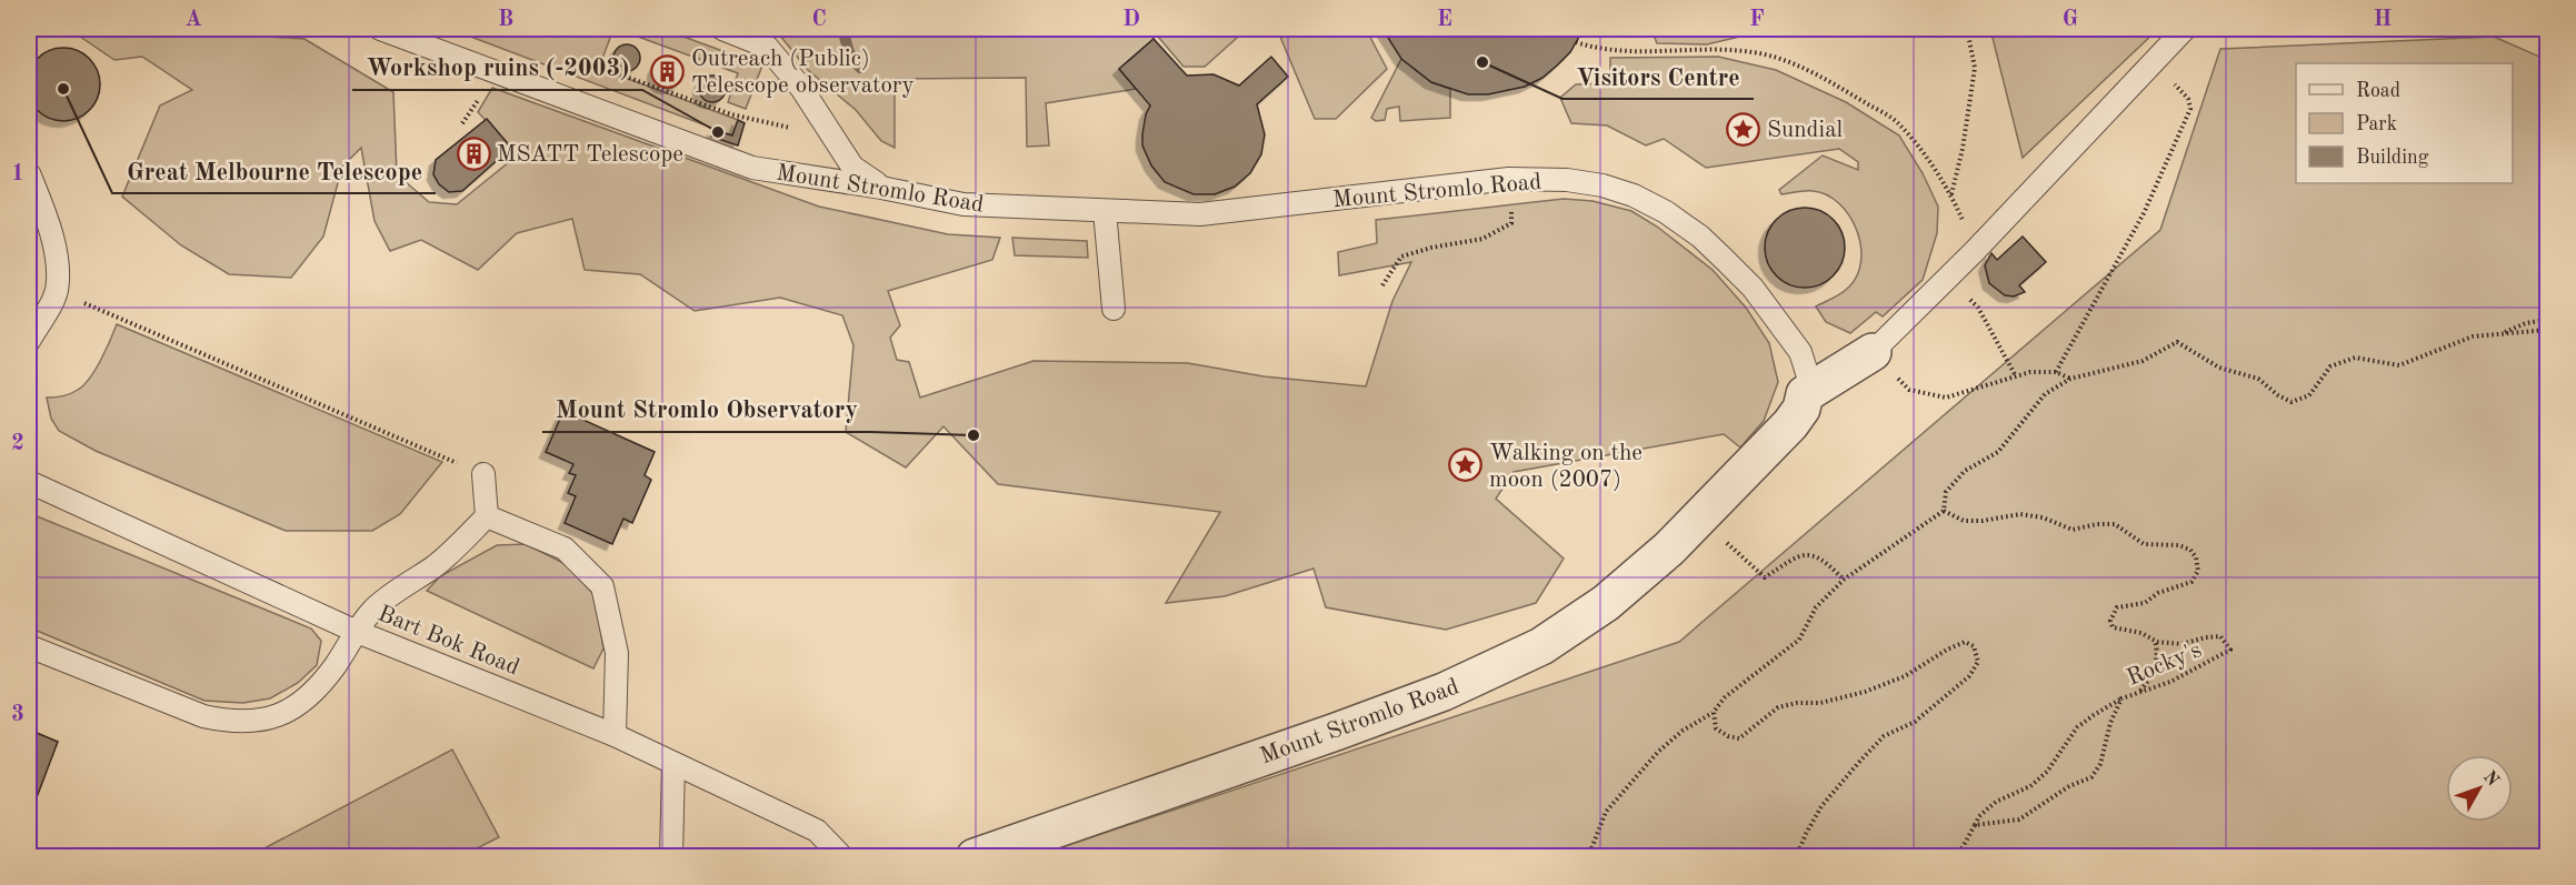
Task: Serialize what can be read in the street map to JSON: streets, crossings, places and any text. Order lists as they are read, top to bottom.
{
  "streets": {
    "street": ["Mount Stromlo Road"],
    "lane": ["Bart Bok Road"],
    "path": ["Rocky's"]
  },
  "places": {
    "other": [
      "Visitors Centre",
      "Great Melbourne Telescope",
      "Workshop ruins (-2003)",
      "Mount Stromlo Observatory"
    ],
    "building": ["Outreach (Public) Telescope observatory", "MSATT Telescope"],
    "place": ["Sundial", "Walking on the moon (2007)"]
  },
  "legend": ["Road", "Park", "Building"],
  "north": "top right",
  "grid": {
    "columns": [
      "A",
      "B",
      "C",
      "D",
      "E",
      "F",
      "G",
      "H"
    ],
    "rows": ["1", "2", "3"]
  }
}
